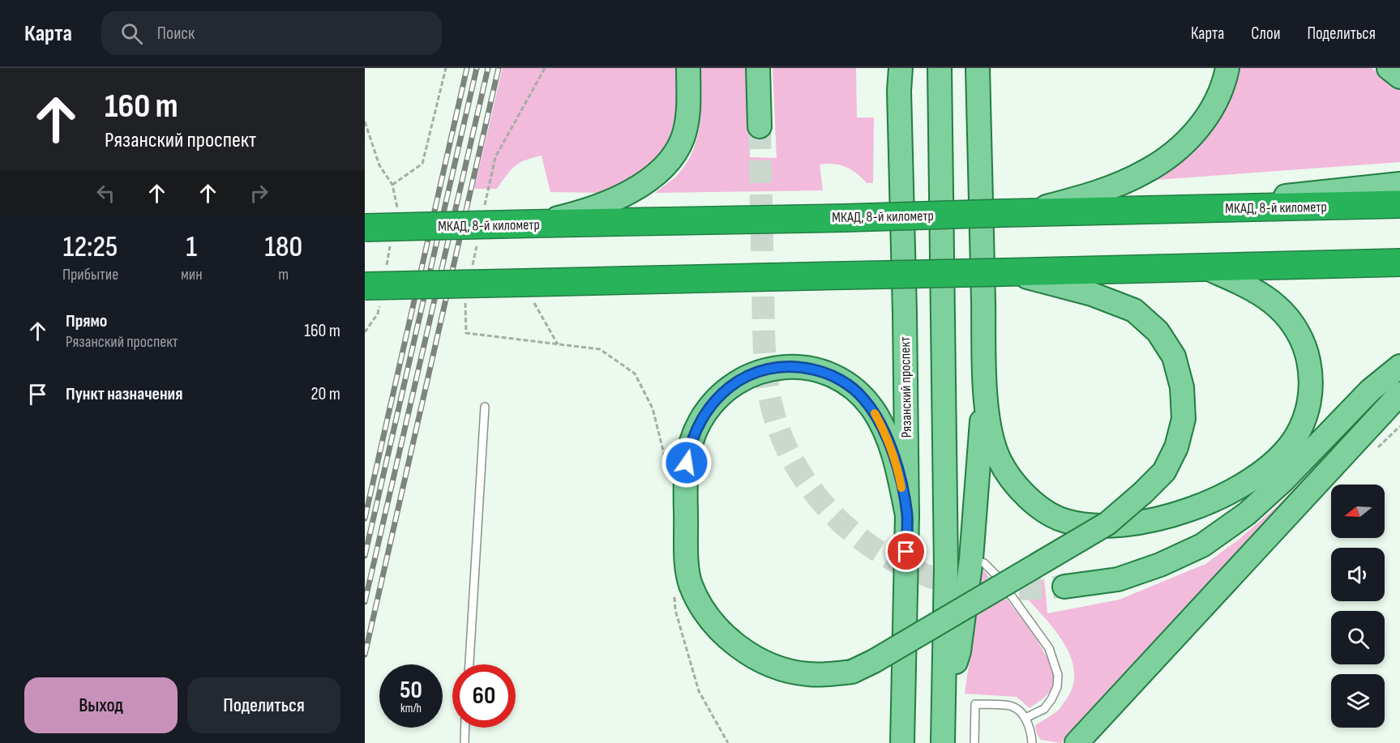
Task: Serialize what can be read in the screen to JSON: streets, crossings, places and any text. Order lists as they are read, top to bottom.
{
  "streets": {
    "highway": ["МКАД, 8-й километр"],
    "main road": ["Рязанский проспект"]
  },
  "north": "left",
  "page": {
    "header": "Карта",
    "search": "Поиск",
    "nav": ["Карта", "Слои", "Поделиться"],
    "turn": ["160 m", "Рязанский проспект"],
    "eta": [
      "12:25",
      "Прибытие",
      "1",
      "мин",
      "180",
      "m"
    ],
    "list": [
      {
        "name": "Прямо",
        "note": "Рязанский проспект",
        "value": "160 m"
      },
      {
        "name": "Пункт назначения",
        "value": "20 m"
      }
    ],
    "speed": "50 km/h",
    "limit": "60",
    "buttons": ["Выход", "Поделиться"]
  }
}
